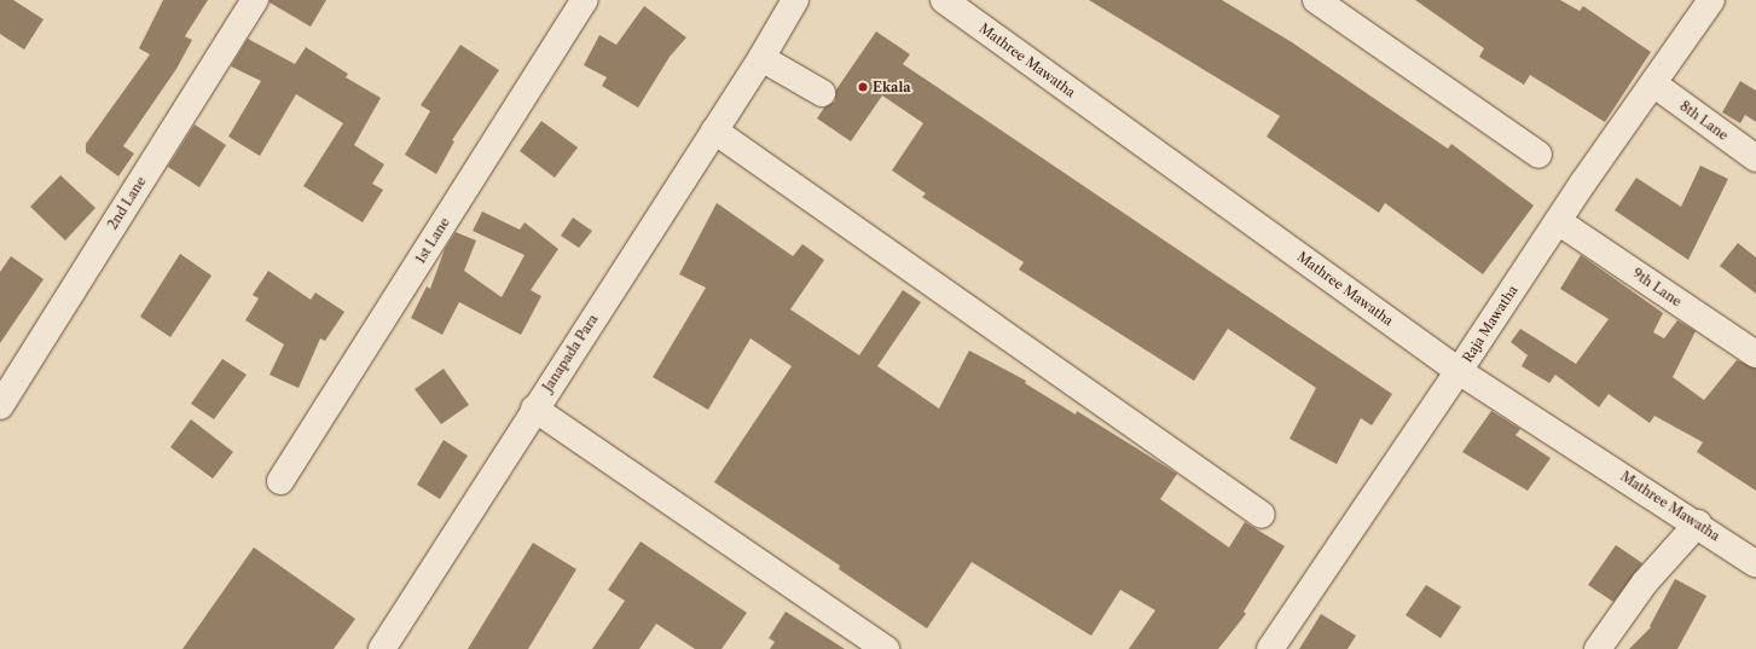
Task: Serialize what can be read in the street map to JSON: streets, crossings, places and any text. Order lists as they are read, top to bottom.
{
  "streets": {
    "street": [
      "Mathree Mawatha",
      "8th Lane",
      "2nd Lane",
      "1st Lane",
      "9th Lane",
      "Raja Mawatha",
      "Janapada Para"
    ]
  },
  "crossings": [
    ["Mathree Mawatha", "Raja Mawatha"],
    ["8th Lane", "Raja Mawatha"],
    ["9th Lane", "Raja Mawatha"]
  ],
  "places": ["Ekala"]
}
